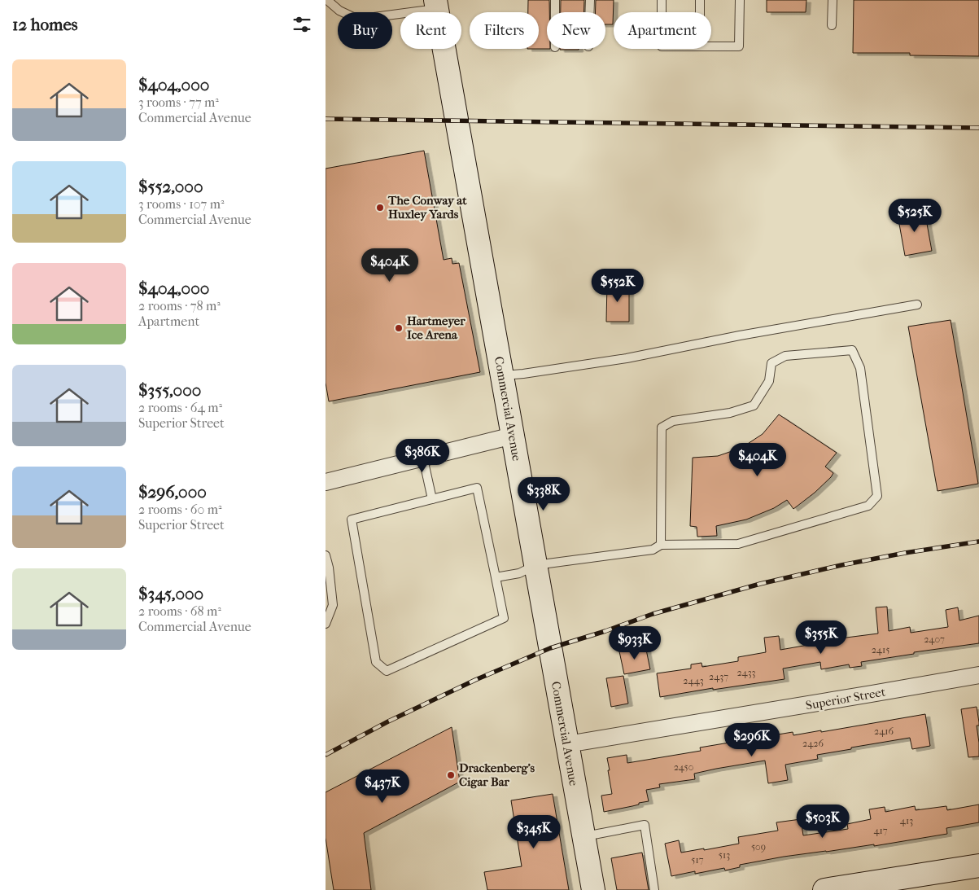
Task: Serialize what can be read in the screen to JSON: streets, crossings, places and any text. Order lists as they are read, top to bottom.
{
  "streets": {
    "street": ["Commercial Avenue", "Superior Street"]
  },
  "crossings": [
    ["Commercial Avenue", "Superior Street"]
  ],
  "places": ["The Conway at Huxley Yards", "Hartmeyer Ice Arena", "Drackenberg's Cigar Bar"],
  "house_numbers": [
    "2407",
    "2415",
    "2433",
    "2437",
    "2443",
    "2416",
    "2426",
    "2450",
    "413",
    "417",
    "509",
    "513",
    "517"
  ],
  "page": {
    "heading": "12 homes",
    "chip": [
      "Buy",
      "Rent",
      "Filters",
      "New",
      "Apartment"
    ],
    "list": [
      {
        "name": "$404,000",
        "note": "3 rooms · 77 m² · Commercial Avenue"
      },
      {
        "name": "$552,000",
        "note": "3 rooms · 107 m² · Commercial Avenue"
      },
      {
        "name": "$404,000",
        "note": "2 rooms · 78 m² · Apartment"
      },
      {
        "name": "$355,000",
        "note": "2 rooms · 64 m² · Superior Street"
      },
      {
        "name": "$296,000",
        "note": "2 rooms · 60 m² · Superior Street"
      },
      {
        "name": "$345,000",
        "note": "2 rooms · 68 m² · Commercial Avenue"
      }
    ],
    "price": [
      "$525K",
      "$404K",
      "$552K",
      "$386K",
      "$404K",
      "$338K",
      "$355K",
      "$933K",
      "$296K",
      "$437K",
      "$503K",
      "$345K"
    ]
  }
}
